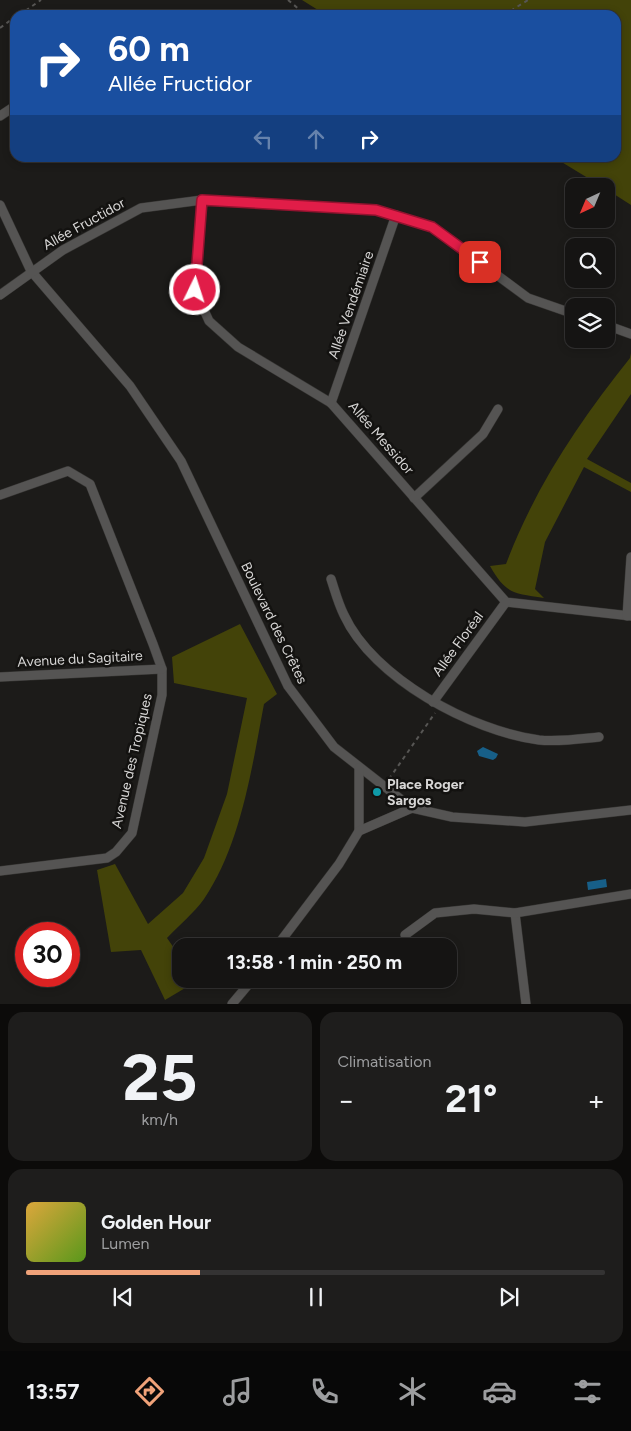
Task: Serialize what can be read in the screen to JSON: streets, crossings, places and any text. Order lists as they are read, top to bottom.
{
  "streets": {
    "street": [
      "Allée Fructidor",
      "Allée Vendémiaire",
      "Allée Messidor",
      "Boulevard des Crêtes",
      "Allée Floréal",
      "Avenue du Sagitaire",
      "Avenue des Tropiques"
    ]
  },
  "crossings": [
    ["Allée Fructidor", "Allée Vendémiaire"],
    ["Allée Fructidor", "Allée Messidor"],
    ["Allée Fructidor", "Boulevard des Crêtes"],
    ["Allée Vendémiaire", "Allée Messidor"],
    ["Allée Messidor", "Allée Floréal"],
    ["Avenue du Sagitaire", "Avenue des Tropiques"]
  ],
  "places": ["Place Roger Sargos"],
  "north": "bottom left",
  "page": {
    "turn": ["60 m", "Allée Fructidor"],
    "limit": "30",
    "trip": "13:58 · 1 min · 250 m",
    "tile": [
      ["25", "km/h"],
      "Climatisation"
    ],
    "heat": ["−", "21°", "+"],
    "song": ["Golden Hour", "Lumen"],
    "tabs": "13:57"
  }
}
